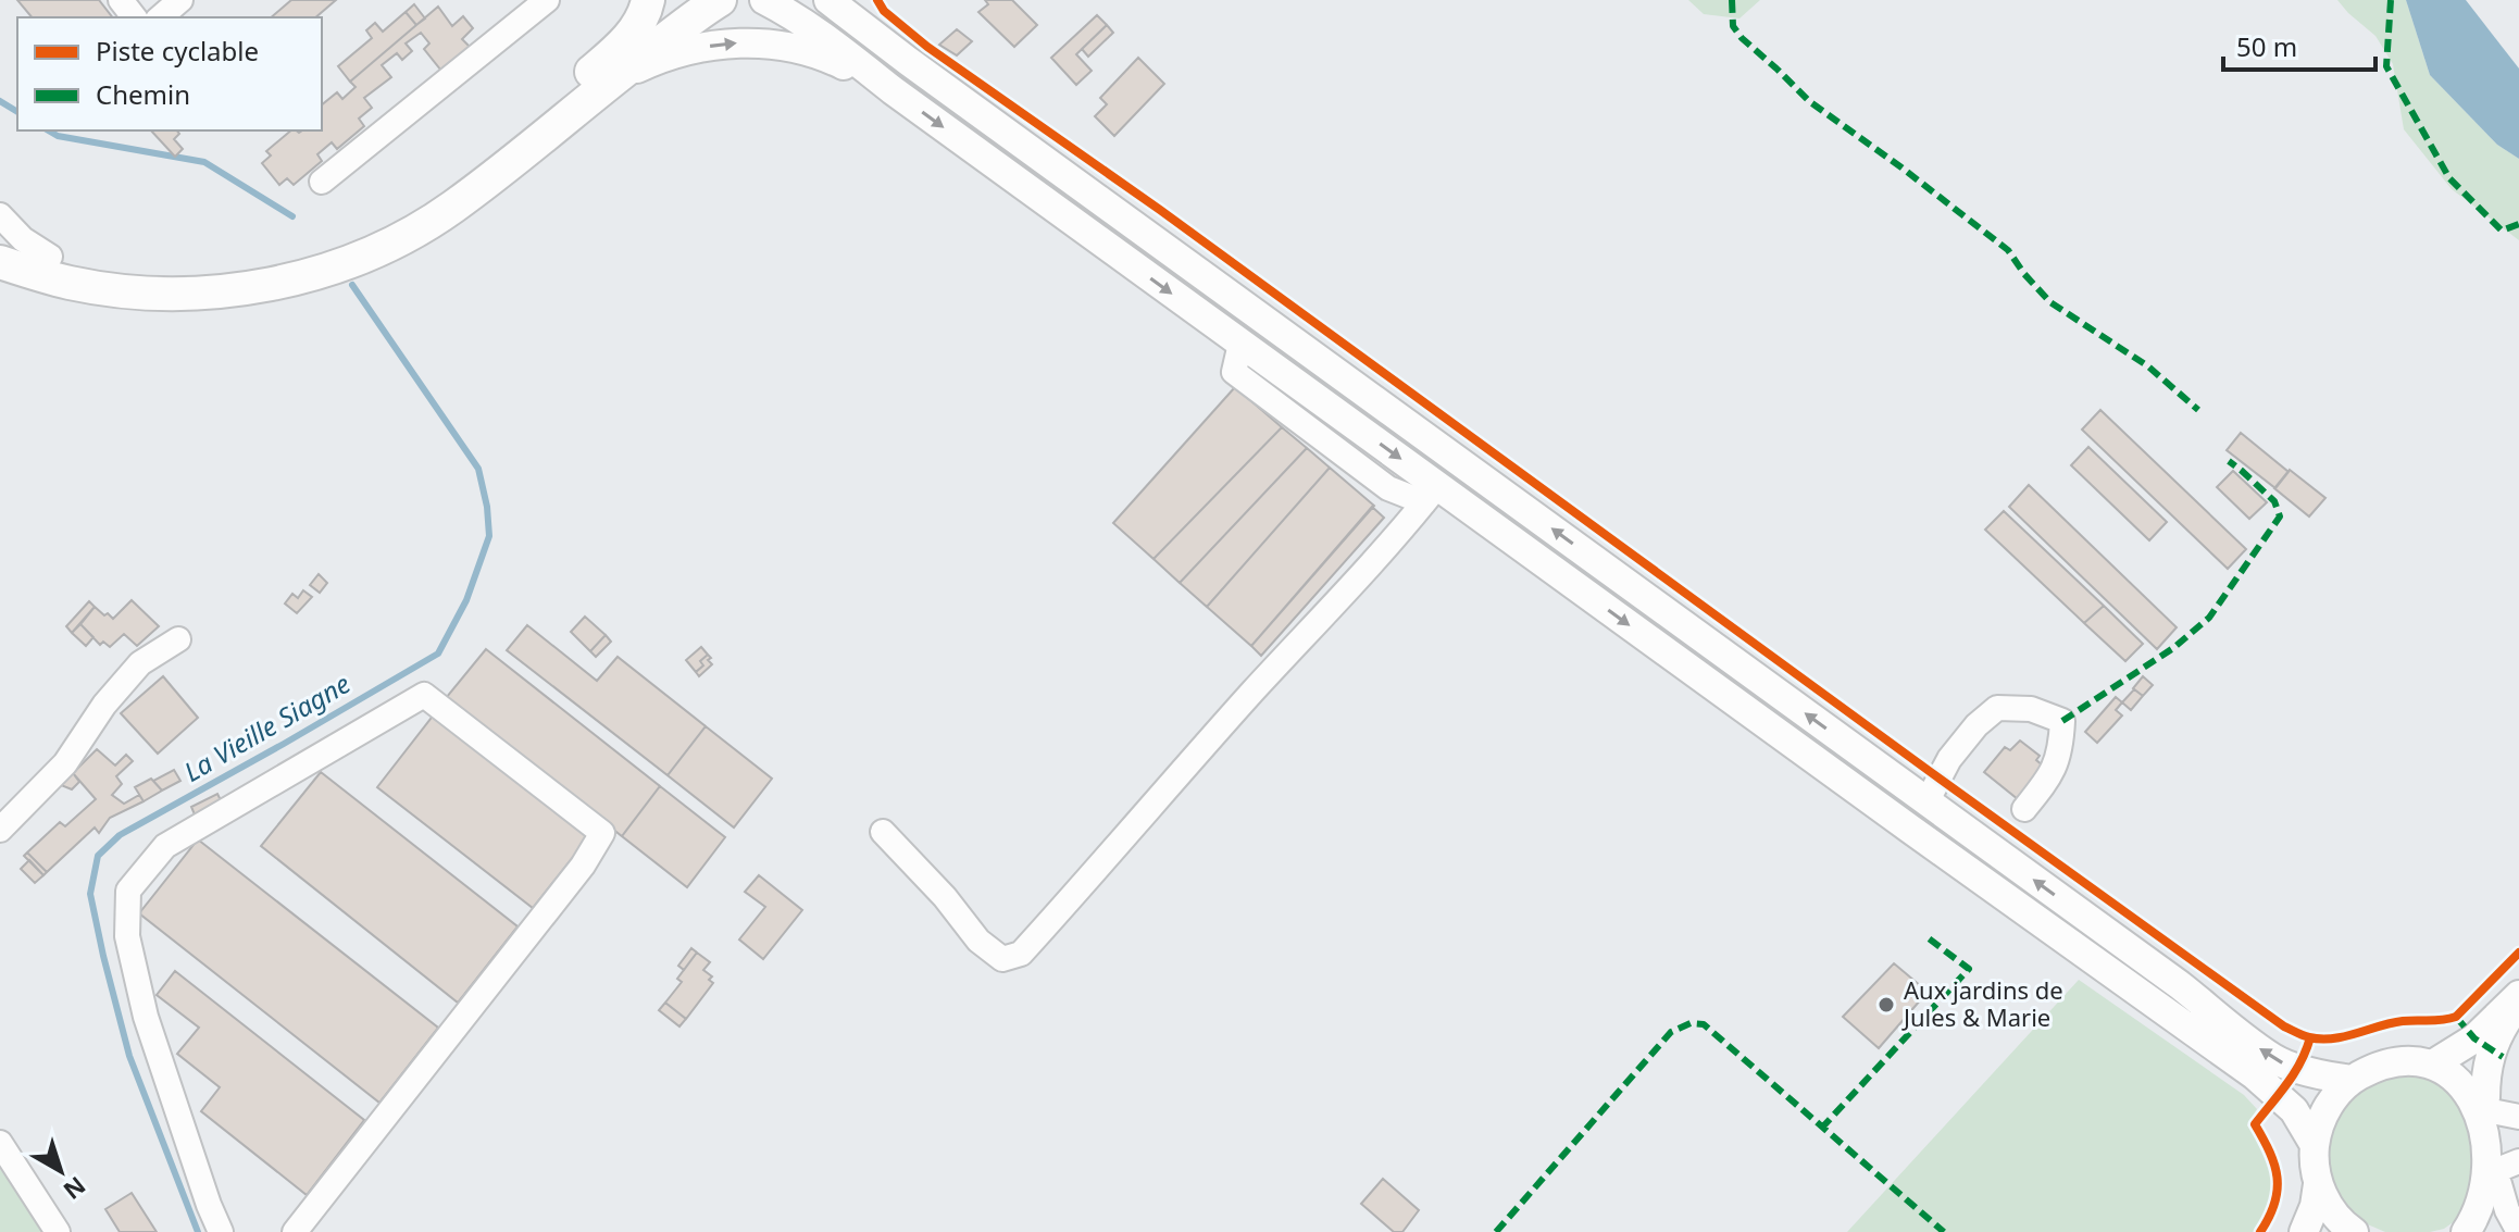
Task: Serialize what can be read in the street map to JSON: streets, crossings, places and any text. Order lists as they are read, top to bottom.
{
  "water": ["La Vieille Siagne"],
  "places": ["Aux jardins de Jules & Marie"],
  "legend": ["Piste cyclable", "Chemin"],
  "scale_bar": "50 m",
  "north": "bottom right"
}
